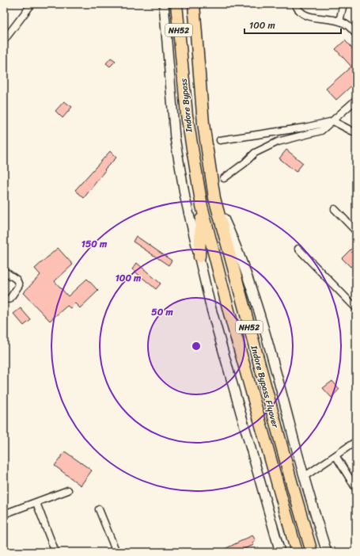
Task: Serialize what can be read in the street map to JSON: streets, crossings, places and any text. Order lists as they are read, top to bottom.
{
  "streets": {
    "highway": ["NH52", "Indore Bypass", "Indore Bypass Flyover"]
  },
  "crossings": [
    ["Indore Bypass", "Indore Bypass Flyover"]
  ],
  "scale_bar": "100 m",
  "rings": ["150 m", "100 m", "50 m"]
}
